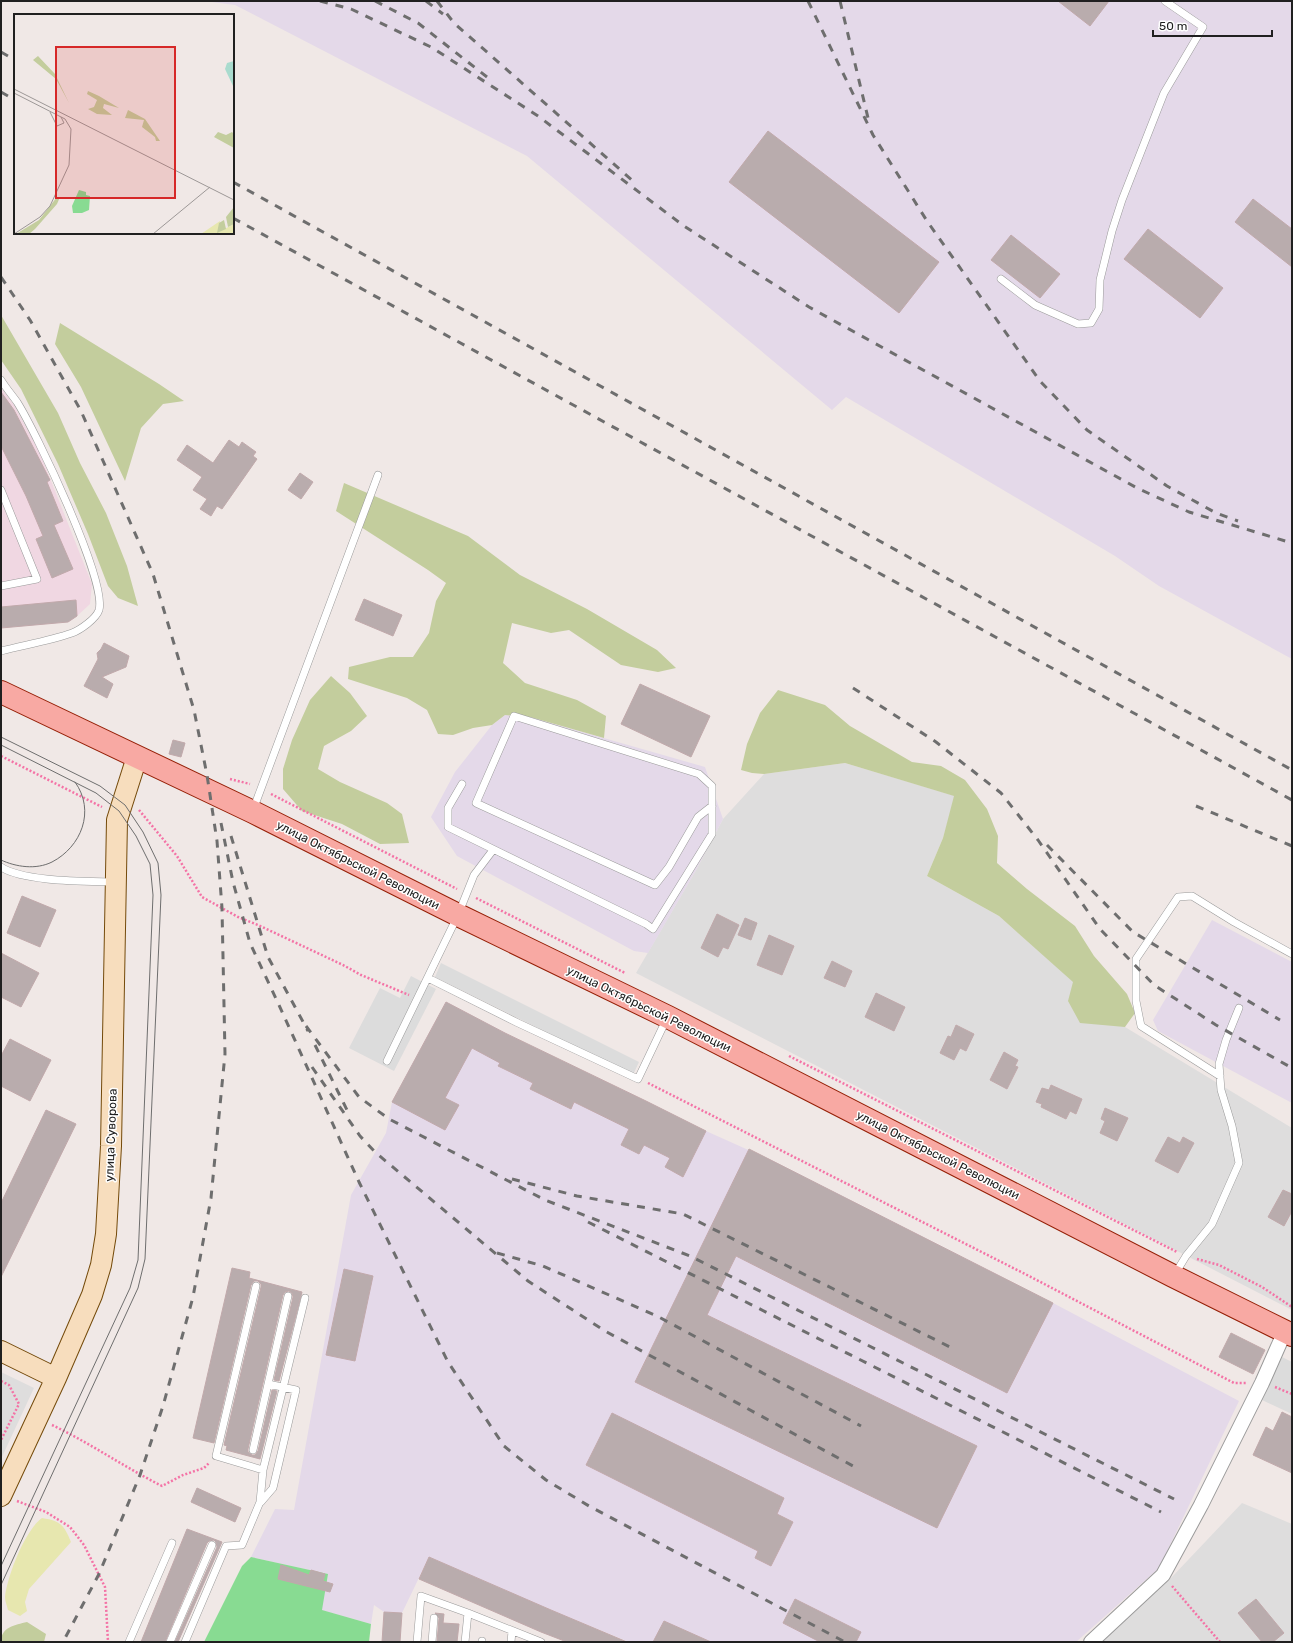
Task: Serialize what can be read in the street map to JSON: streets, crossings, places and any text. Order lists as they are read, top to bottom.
{
  "streets": {
    "main road": ["улица Октябрьской Революции"],
    "street": ["улица Суворова"]
  },
  "crossings": [
    ["улица Октябрьской Революции", "улица Суворова"]
  ],
  "scale_bar": "50 m"
}
